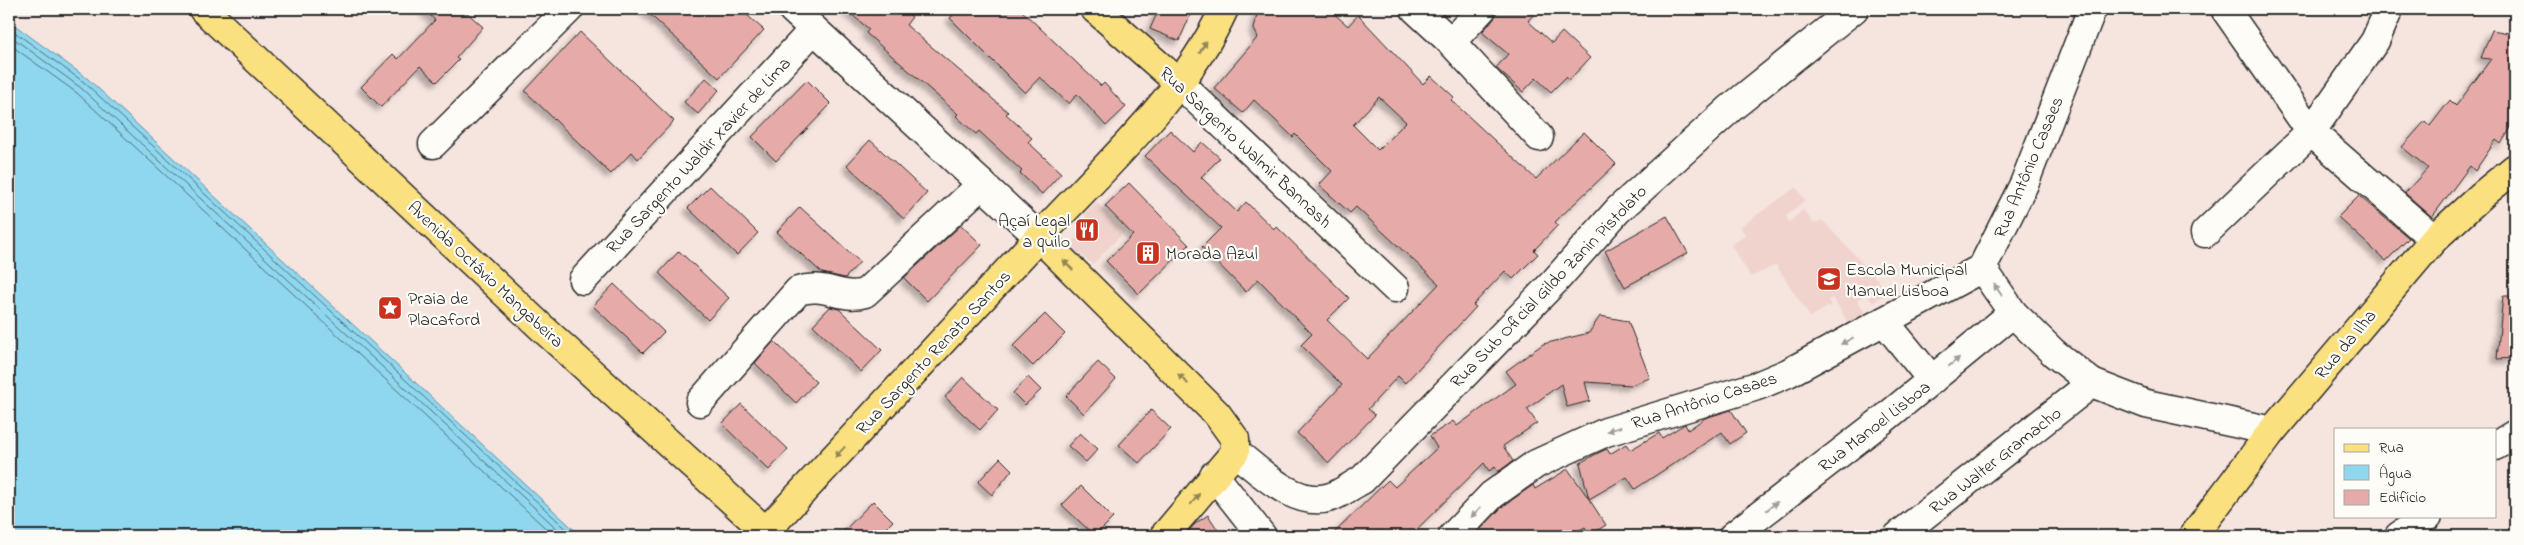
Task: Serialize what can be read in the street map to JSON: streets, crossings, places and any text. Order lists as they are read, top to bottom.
{
  "streets": {
    "main road": [
      "Rua Sargento Walmir Bannash",
      "Avenida Octávio Mangabeira",
      "Rua da Ilha",
      "Rua Sargento Renato Santos"
    ],
    "street": [
      "Rua Sargento Waldir Xavier de Lima",
      "Rua Antônio Casaes",
      "Rua Sub Oficial Gildo Zanin Pistolato",
      "Rua Manoel Lisboa",
      "Rua Walter Gramacho"
    ]
  },
  "crossings": [
    ["Rua Sargento Walmir Bannash", "Rua Sargento Renato Santos"],
    ["Avenida Octávio Mangabeira", "Rua Sargento Renato Santos"]
  ],
  "one_way": ["Rua Antônio Casaes", "Rua Manoel Lisboa"],
  "places": {
    "restaurant": ["Açaí Legal a quilo"],
    "building": ["Morada Azul"],
    "school or university": ["Escola Municipal Manuel Lisboa"],
    "place": ["Praia de Placaford"]
  },
  "legend": ["Rua", "Água", "Edifício"]
}
